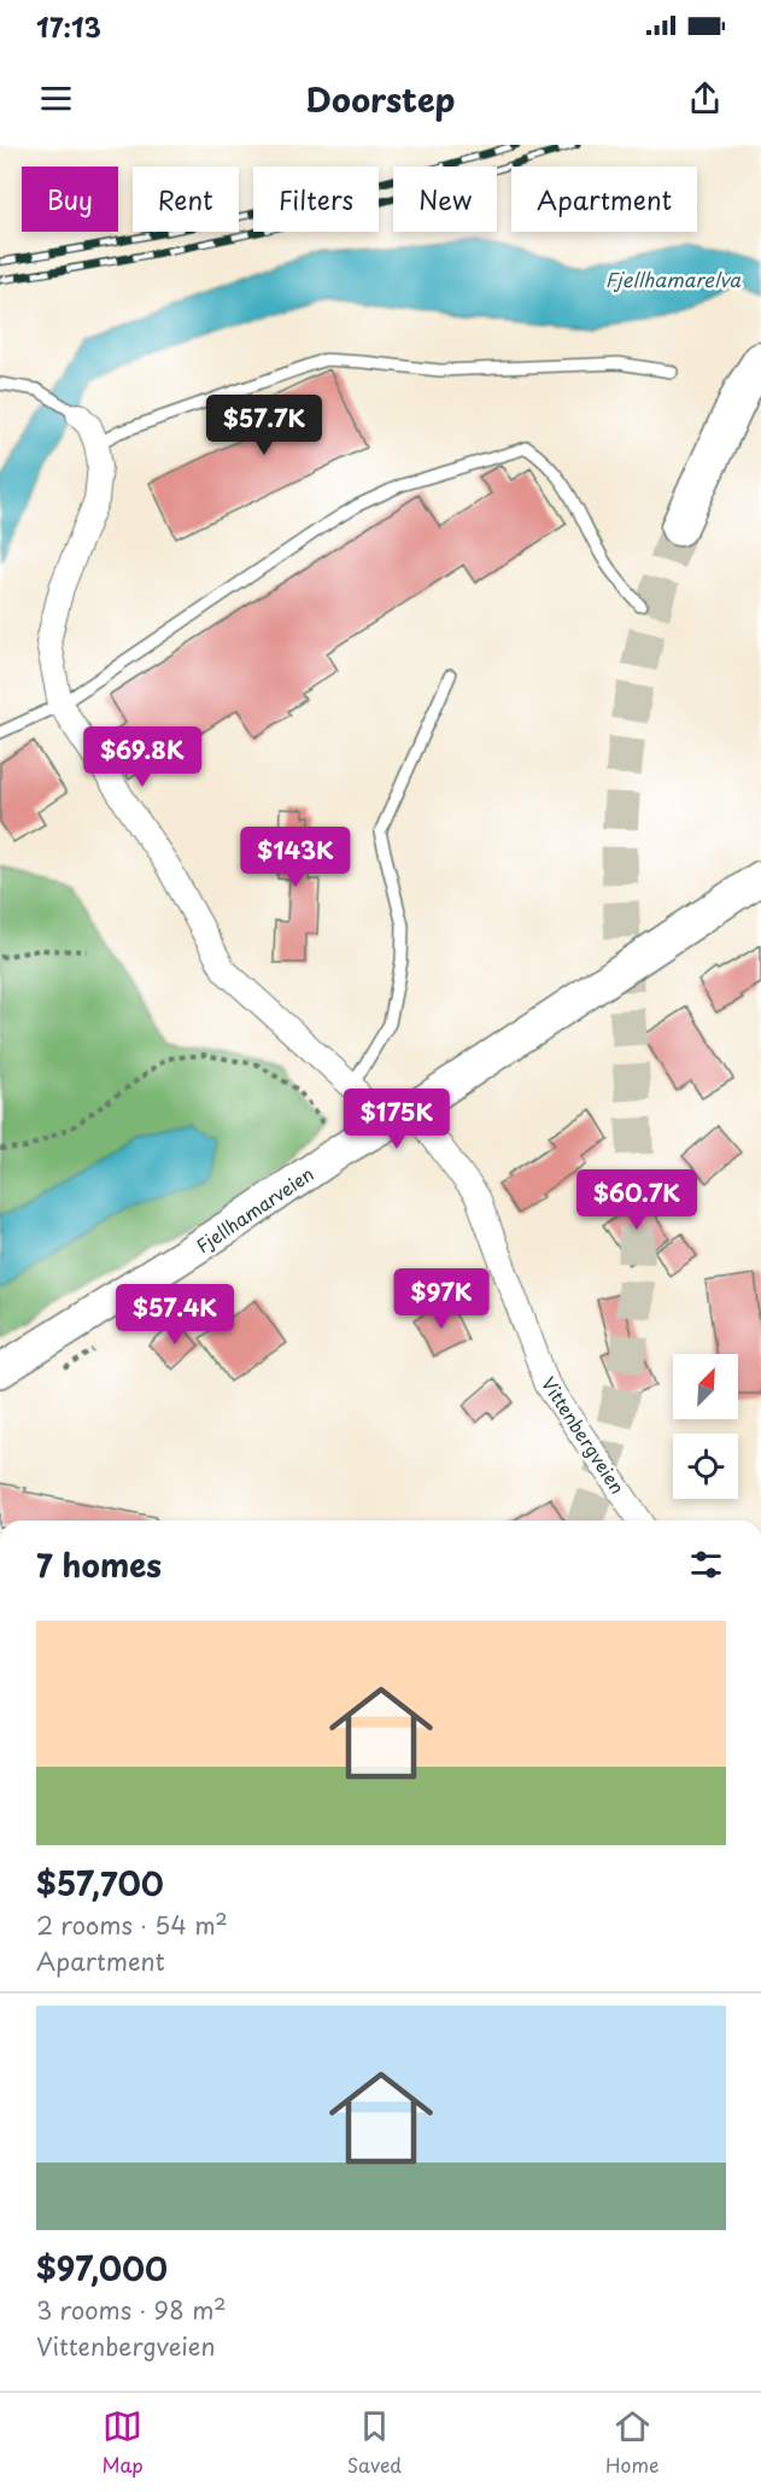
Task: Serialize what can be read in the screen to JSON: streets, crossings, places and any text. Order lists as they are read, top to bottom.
{
  "streets": {
    "main road": ["Fjellhamarveien"],
    "street": ["Vittenbergveien"]
  },
  "crossings": [
    ["Fjellhamarveien", "Vittenbergveien"]
  ],
  "water": ["Fjellhamarelva"],
  "north": "top right",
  "page": {
    "status": "17:13",
    "header": "Doorstep",
    "chip": [
      "Buy",
      "Rent",
      "Filters",
      "New",
      "Apartment"
    ],
    "price": [
      "$57.7K",
      "$69.8K",
      "$143K",
      "$175K",
      "$60.7K",
      "$97K",
      "$57.4K"
    ],
    "heading": "7 homes",
    "list": [
      {
        "name": "$57,700",
        "note": "2 rooms · 54 m² · Apartment"
      },
      {
        "name": "$97,000",
        "note": "3 rooms · 98 m² · Vittenbergveien"
      }
    ],
    "tabs": ["Map", "Saved", "Home"]
  }
}
